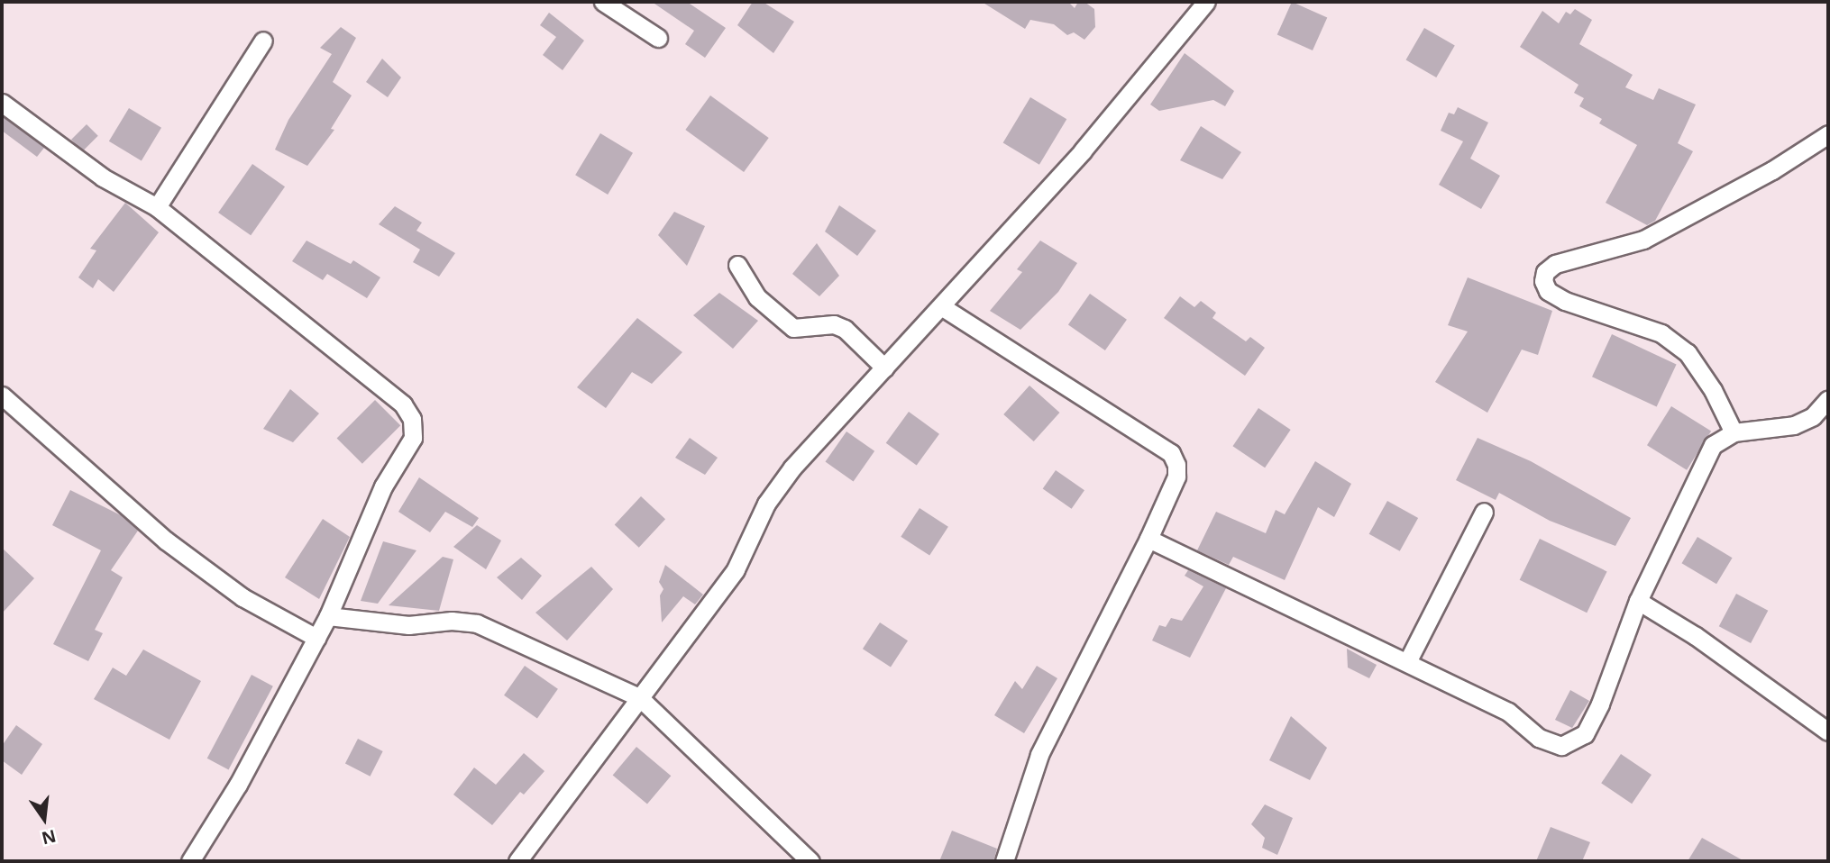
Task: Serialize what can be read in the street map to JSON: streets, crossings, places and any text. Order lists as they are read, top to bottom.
{
  "north": "bottom"
}
